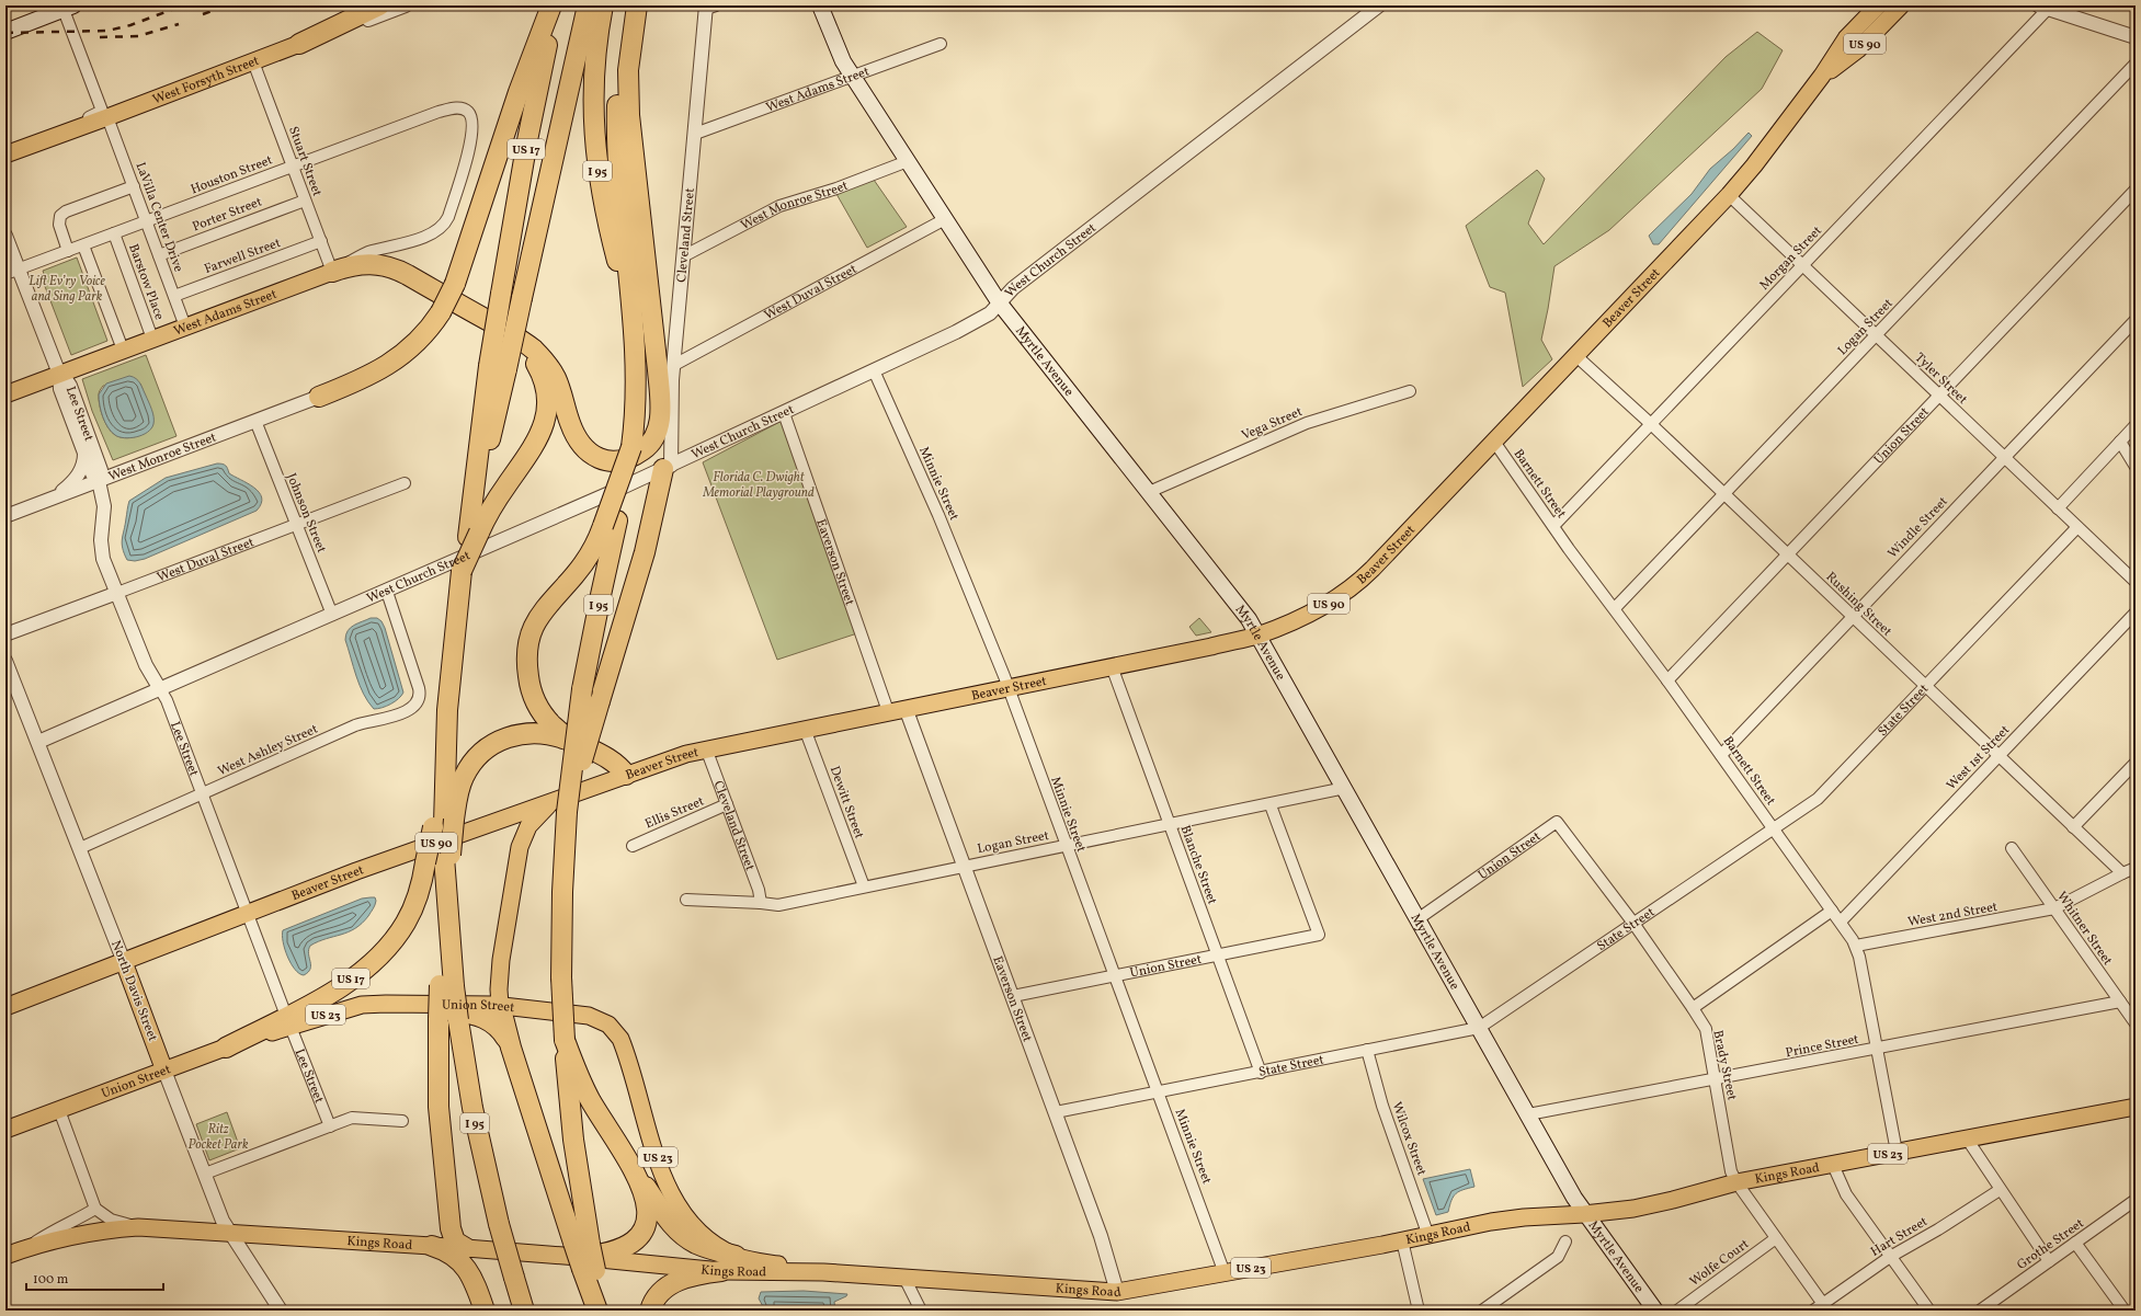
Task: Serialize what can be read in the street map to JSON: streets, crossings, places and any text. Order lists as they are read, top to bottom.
{
  "streets": {
    "highway": ["US 17", "I 95"],
    "main road": [
      "US 90",
      "West Forsyth Street",
      "West Adams Street",
      "Beaver Street",
      "Myrtle Avenue",
      "Union Street",
      "North Davis Street",
      "US 23",
      "Kings Road"
    ],
    "street": [
      "Stuart Street",
      "Houston Street",
      "West Monroe Street",
      "Porter Street",
      "LaVilla Center Drive",
      "Cleveland Street",
      "Farwell Street",
      "Morgan Street",
      "West Church Street",
      "Barstow Place",
      "West Duval Street",
      "Logan Street",
      "Tyler Street",
      "Lee Street",
      "Vega Street",
      "Minnie Street",
      "Barnett Street",
      "Johnson Street",
      "Windle Street",
      "Eaverson Street",
      "Rushing Street",
      "State Street",
      "West Ashley Street",
      "West 1st Street",
      "Dewitt Street",
      "Ellis Street",
      "Blanche Street",
      "West 2nd Street",
      "Whitner Street",
      "Prince Street",
      "Brady Street",
      "Wilcox Street",
      "Hart Street",
      "Grothe Street",
      "Wolfe Court"
    ]
  },
  "crossings": [
    ["West Forsyth Street", "Stuart Street"],
    ["West Forsyth Street", "LaVilla Center Drive"],
    ["West Adams Street", "Stuart Street"],
    ["West Adams Street", "Houston Street"],
    ["West Adams Street", "LaVilla Center Drive"],
    ["West Adams Street", "Cleveland Street"],
    ["West Adams Street", "Barstow Place"],
    ["West Adams Street", "Myrtle Avenue"],
    ["West Adams Street", "Lee Street"],
    ["US 17", "Lee Street"],
    ["US 17", "Union Street"],
    ["Stuart Street", "Houston Street"],
    ["Stuart Street", "Porter Street"],
    ["Stuart Street", "Farwell Street"],
    ["I 95", "Beaver Street"],
    ["I 95", "Union Street"],
    ["I 95", "Kings Road"],
    ["Houston Street", "LaVilla Center Drive"],
    ["Houston Street", "Barstow Place"],
    ["Houston Street", "Lee Street"],
    ["West Monroe Street", "Cleveland Street"],
    ["West Monroe Street", "Myrtle Avenue"],
    ["West Monroe Street", "Lee Street"],
    ["West Monroe Street", "Johnson Street"],
    ["Porter Street", "LaVilla Center Drive"],
    ["LaVilla Center Drive", "Farwell Street"],
    ["Cleveland Street", "West Church Street"],
    ["Cleveland Street", "West Duval Street"],
    ["Cleveland Street", "Beaver Street"],
    ["Cleveland Street", "Logan Street"],
    ["Cleveland Street", "Ellis Street"],
    ["Morgan Street", "Tyler Street"],
    ["Morgan Street", "Barnett Street"],
    ["Morgan Street", "Rushing Street"],
    ["West Church Street", "Myrtle Avenue"],
    ["West Church Street", "Lee Street"],
    ["West Church Street", "Minnie Street"],
    ["West Church Street", "Johnson Street"],
    ["West Church Street", "Eaverson Street"],
    ["West Church Street", "West Ashley Street"],
    ["West Church Street", "North Davis Street"],
    ["West Duval Street", "Myrtle Avenue"],
    ["West Duval Street", "Lee Street"],
    ["West Duval Street", "Johnson Street"],
    ["Beaver Street", "Myrtle Avenue"],
    ["Beaver Street", "Tyler Street"],
    ["Beaver Street", "Lee Street"],
    ["Beaver Street", "Minnie Street"],
    ["Beaver Street", "Barnett Street"],
    ["Beaver Street", "Eaverson Street"],
    ["Beaver Street", "Rushing Street"],
    ["Beaver Street", "Dewitt Street"],
    ["Beaver Street", "Blanche Street"],
    ["Beaver Street", "North Davis Street"],
    ["Logan Street", "Myrtle Avenue"],
    ["Logan Street", "Tyler Street"],
    ["Logan Street", "Union Street"],
    ["Logan Street", "Minnie Street"],
    ["Logan Street", "Barnett Street"],
    ["Logan Street", "Eaverson Street"],
    ["Logan Street", "Rushing Street"],
    ["Logan Street", "Dewitt Street"],
    ["Logan Street", "Blanche Street"],
    ["Myrtle Avenue", "Vega Street"],
    ["Myrtle Avenue", "Union Street"],
    ["Myrtle Avenue", "State Street"],
    ["Myrtle Avenue", "Prince Street"],
    ["Myrtle Avenue", "Kings Road"],
    ["Tyler Street", "Union Street"],
    ["Tyler Street", "Windle Street"],
    ["Tyler Street", "State Street"],
    ["Lee Street", "Union Street"],
    ["Lee Street", "West Ashley Street"],
    ["Union Street", "Minnie Street"],
    ["Union Street", "Barnett Street"],
    ["Union Street", "Eaverson Street"],
    ["Union Street", "Rushing Street"],
    ["Union Street", "Blanche Street"],
    ["Union Street", "North Davis Street"],
    ["Union Street", "Brady Street"],
    ["Union Street", "Kings Road"],
    ["Minnie Street", "State Street"],
    ["Minnie Street", "Kings Road"],
    ["Barnett Street", "Windle Street"],
    ["Barnett Street", "State Street"],
    ["Barnett Street", "West 1st Street"],
    ["Barnett Street", "West 2nd Street"],
    ["Barnett Street", "Prince Street"],
    ["Barnett Street", "Kings Road"],
    ["Windle Street", "Rushing Street"],
    ["Eaverson Street", "State Street"],
    ["Eaverson Street", "Kings Road"],
    ["Rushing Street", "State Street"],
    ["Rushing Street", "West 1st Street"],
    ["Rushing Street", "West 2nd Street"],
    ["State Street", "Blanche Street"],
    ["State Street", "Brady Street"],
    ["State Street", "Wilcox Street"],
    ["West Ashley Street", "North Davis Street"],
    ["West 2nd Street", "Whitner Street"],
    ["Whitner Street", "Prince Street"],
    ["North Davis Street", "Kings Road"],
    ["Prince Street", "Brady Street"],
    ["Brady Street", "Kings Road"],
    ["Brady Street", "Hart Street"],
    ["Brady Street", "Wolfe Court"],
    ["Wilcox Street", "Kings Road"]
  ],
  "parks": ["Lift Ev’ry Voice and Sing Park", "Florida C. Dwight Memorial Playground", "Ritz Pocket Park"],
  "scale_bar": "100 m"
}
